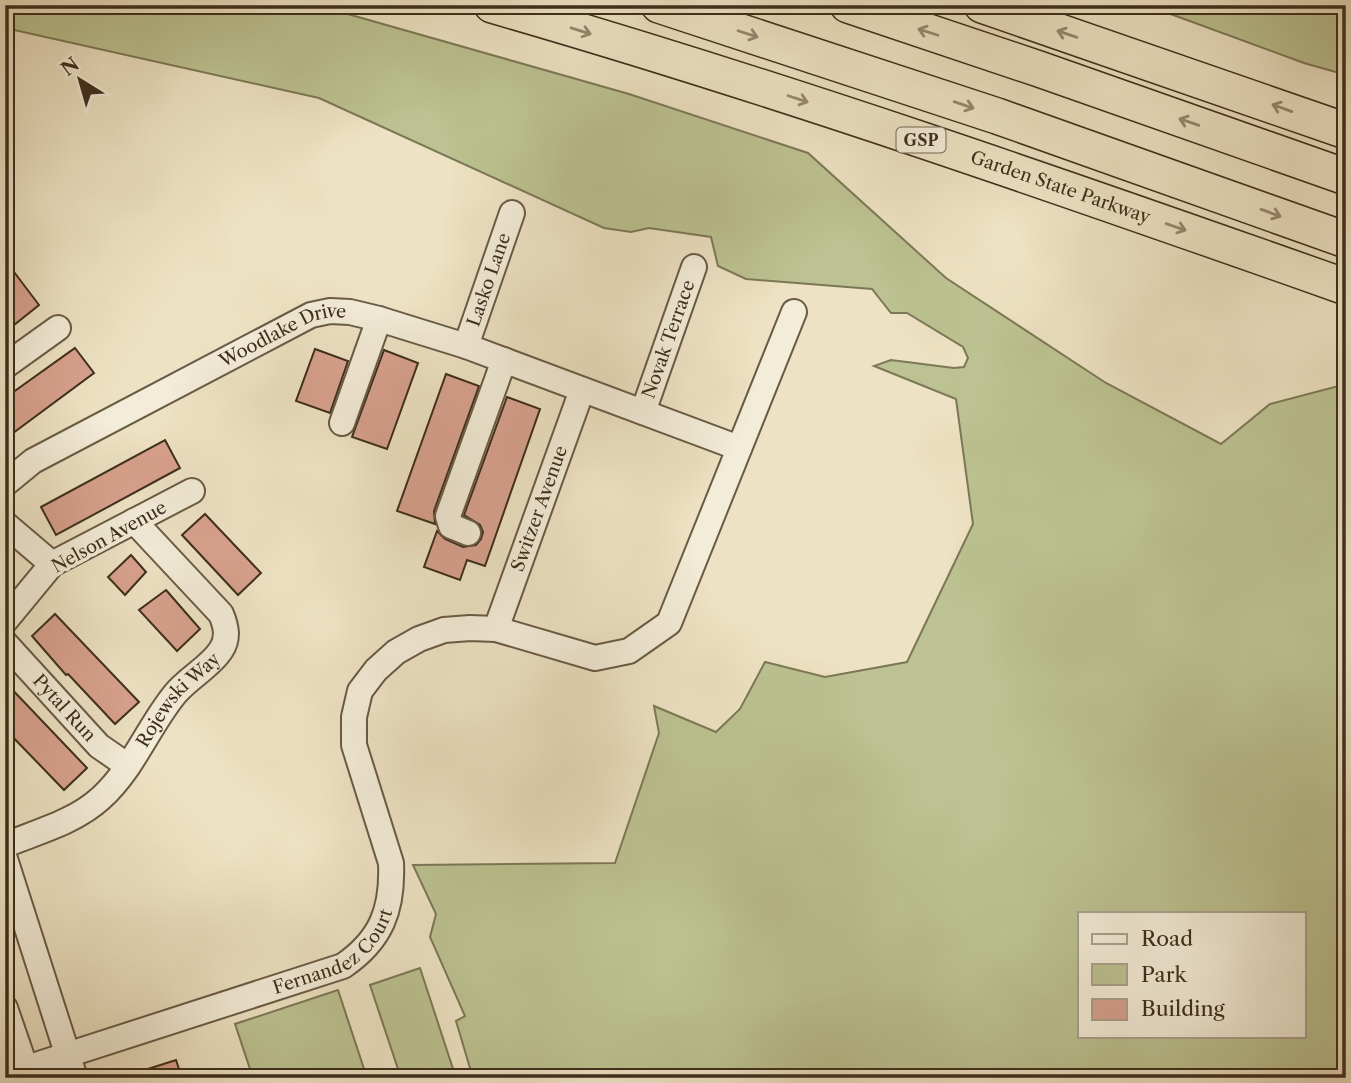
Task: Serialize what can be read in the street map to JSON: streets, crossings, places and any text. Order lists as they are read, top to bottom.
{
  "streets": {
    "highway": ["GSP", "Garden State Parkway"],
    "street": [
      "Lasko Lane",
      "Woodlake Drive",
      "Novak Terrace",
      "Switzer Avenue",
      "Nelson Avenue",
      "Rojewski Way",
      "Pytal Run",
      "Fernandez Court"
    ]
  },
  "crossings": [
    ["Lasko Lane", "Woodlake Drive"],
    ["Woodlake Drive", "Novak Terrace"],
    ["Woodlake Drive", "Switzer Avenue"],
    ["Woodlake Drive", "Fernandez Court"],
    ["Switzer Avenue", "Fernandez Court"],
    ["Nelson Avenue", "Rojewski Way"],
    ["Rojewski Way", "Pytal Run"]
  ],
  "legend": ["Road", "Park", "Building"],
  "north": "top left"
}
